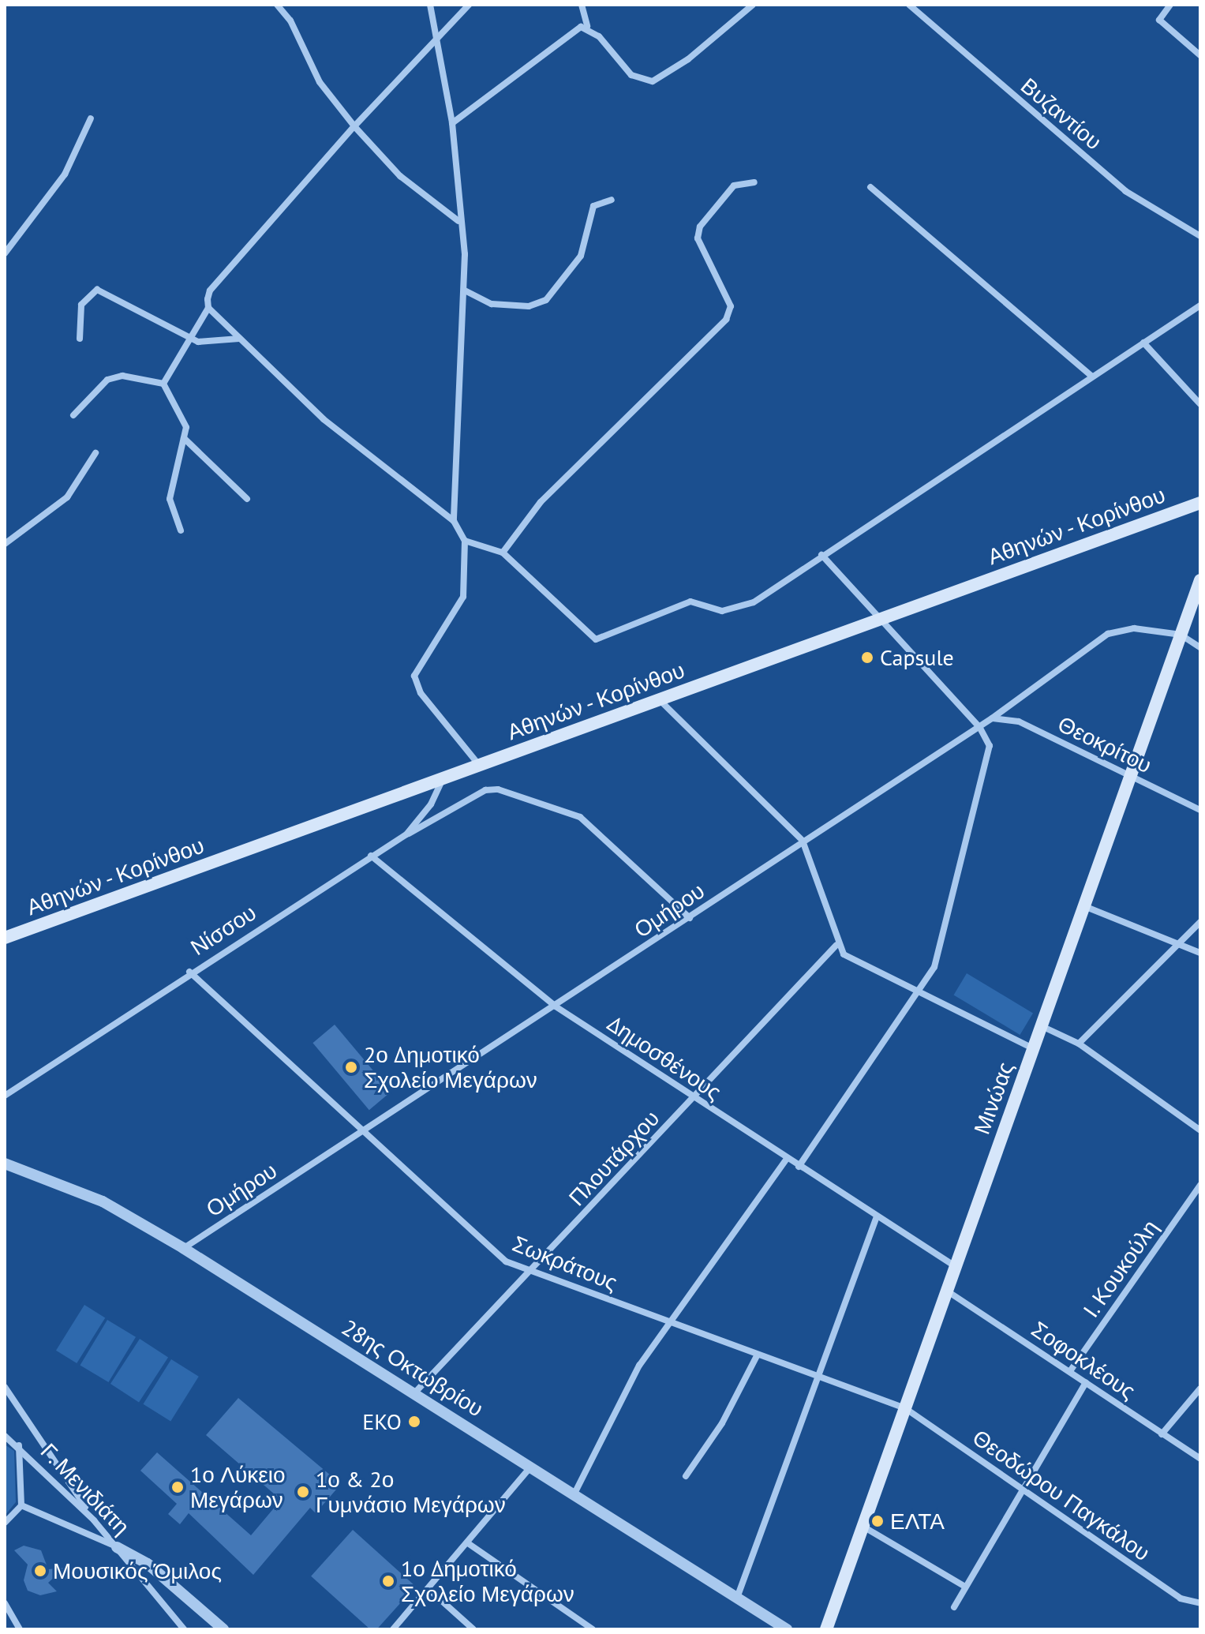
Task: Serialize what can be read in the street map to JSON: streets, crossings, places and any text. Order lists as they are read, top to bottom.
{
  "streets": {
    "main road": ["Αθηνών - Κορίνθου", "Μινώας"],
    "street": [
      "Βυζαντίου",
      "Θεοκρίτου",
      "Ομήρου",
      "Νίσσου",
      "Δημοσθένους",
      "Πλουτάρχου",
      "Σωκράτους",
      "Ι. Κουκούλη",
      "Σοφοκλέους",
      "28ης Οκτωβρίου",
      "Γ. Μενιδιάτη",
      "Θεοδώρου Παγκάλου"
    ]
  },
  "crossings": [
    ["Αθηνών - Κορίνθου", "Νίσσου"],
    ["Θεοκρίτου", "Ομήρου"],
    ["Θεοκρίτου", "Μινώας"],
    ["Ομήρου", "Δημοσθένους"],
    ["Ομήρου", "Μινώας"],
    ["Ομήρου", "Σωκράτους"],
    ["Ομήρου", "28ης Οκτωβρίου"],
    ["Νίσσου", "Δημοσθένους"],
    ["Νίσσου", "Σωκράτους"],
    ["Δημοσθένους", "Μινώας"],
    ["Δημοσθένους", "Πλουτάρχου"],
    ["Μινώας", "Σωκράτους"],
    ["Μινώας", "Σοφοκλέους"],
    ["Μινώας", "Θεοδώρου Παγκάλου"],
    ["Πλουτάρχου", "Σωκράτους"],
    ["Πλουτάρχου", "28ης Οκτωβρίου"],
    ["Σωκράτους", "Θεοδώρου Παγκάλου"],
    ["Ι. Κουκούλη", "Σοφοκλέους"]
  ],
  "places": [
    "Capsule",
    "2ο Δημοτικό Σχολείο Μεγάρων",
    "EKO",
    "1ο Λύκειο Μεγάρων",
    "1ο & 2ο Γυμνάσιο Μεγάρων",
    "ΕΛΤΑ",
    "Μουσικός Όμιλος",
    "1ο Δημοτικό Σχολείο Μεγάρων"
  ]
}
